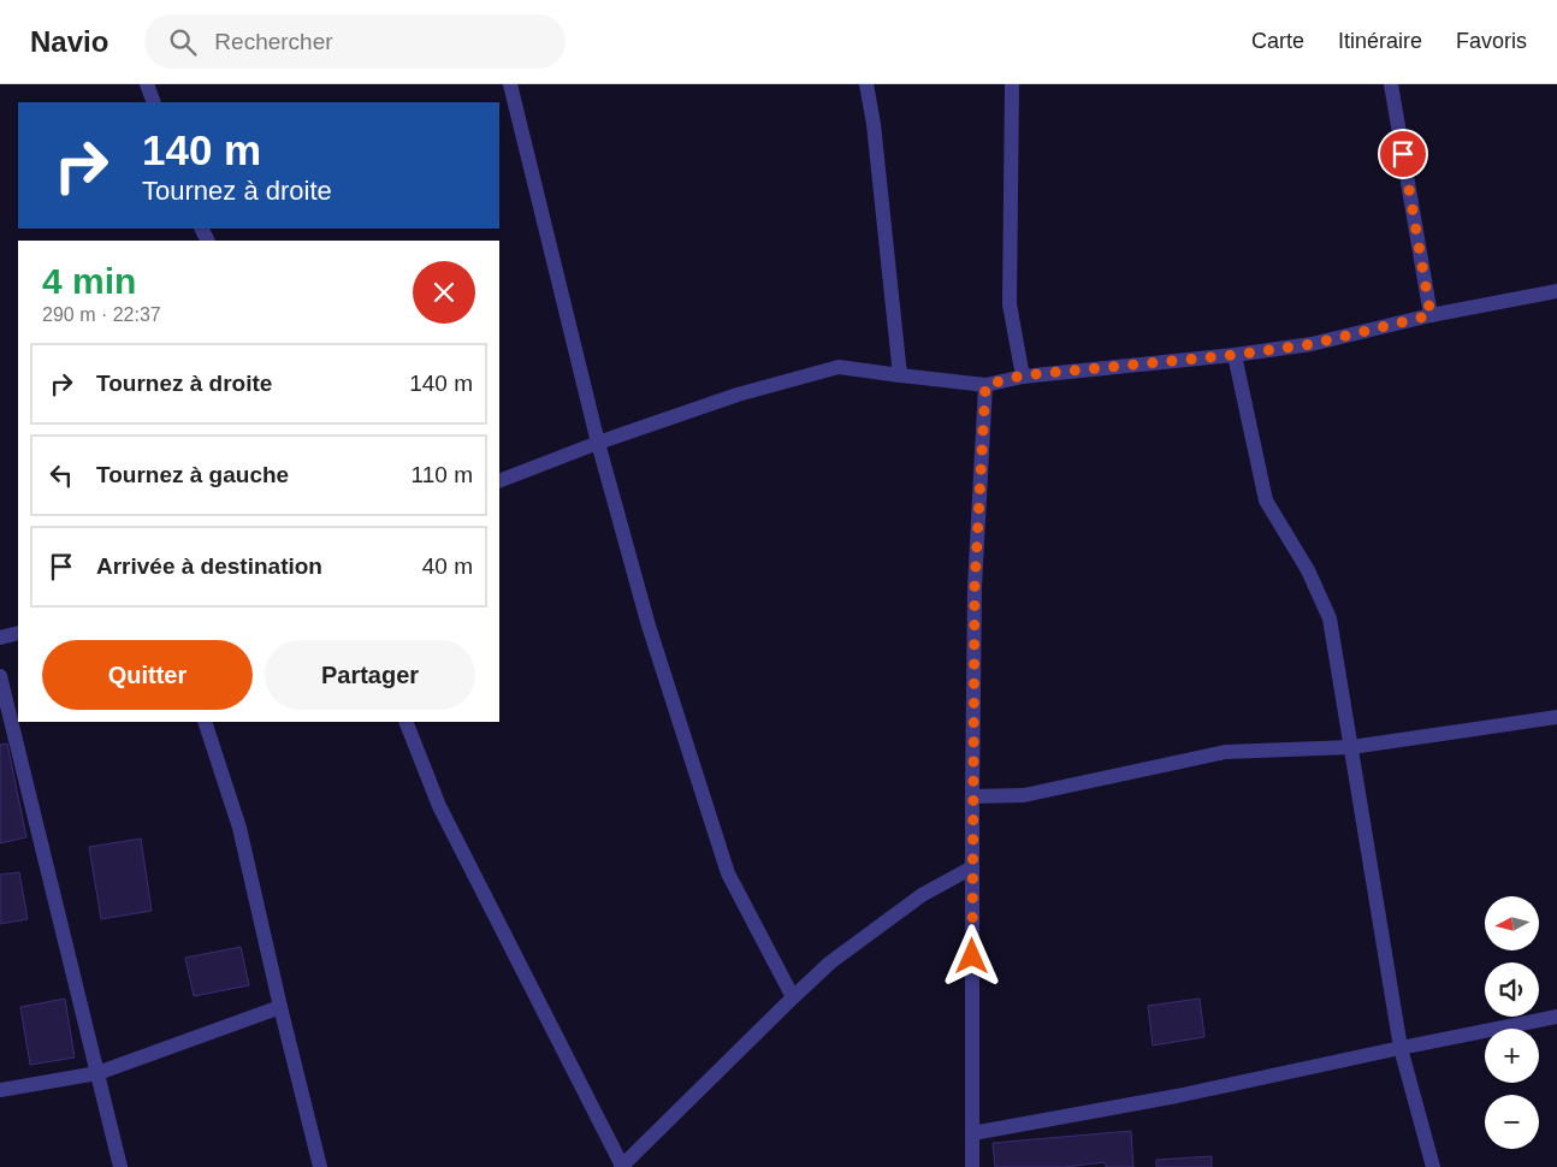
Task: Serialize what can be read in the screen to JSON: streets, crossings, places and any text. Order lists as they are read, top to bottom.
{
  "north": "left",
  "page": {
    "header": "Navio",
    "search": "Rechercher",
    "nav": ["Carte", "Itinéraire", "Favoris"],
    "turn": ["140 m", "Tournez à droite"],
    "heading": ["4 min", "290 m · 22:37"],
    "list": [
      {
        "name": "Tournez à droite",
        "value": "140 m"
      },
      {
        "name": "Tournez à gauche",
        "value": "110 m"
      },
      {
        "name": "Arrivée à destination",
        "value": "40 m"
      }
    ],
    "buttons": ["Quitter", "Partager"],
    "map_buttons": ["+", "−"]
  }
}
